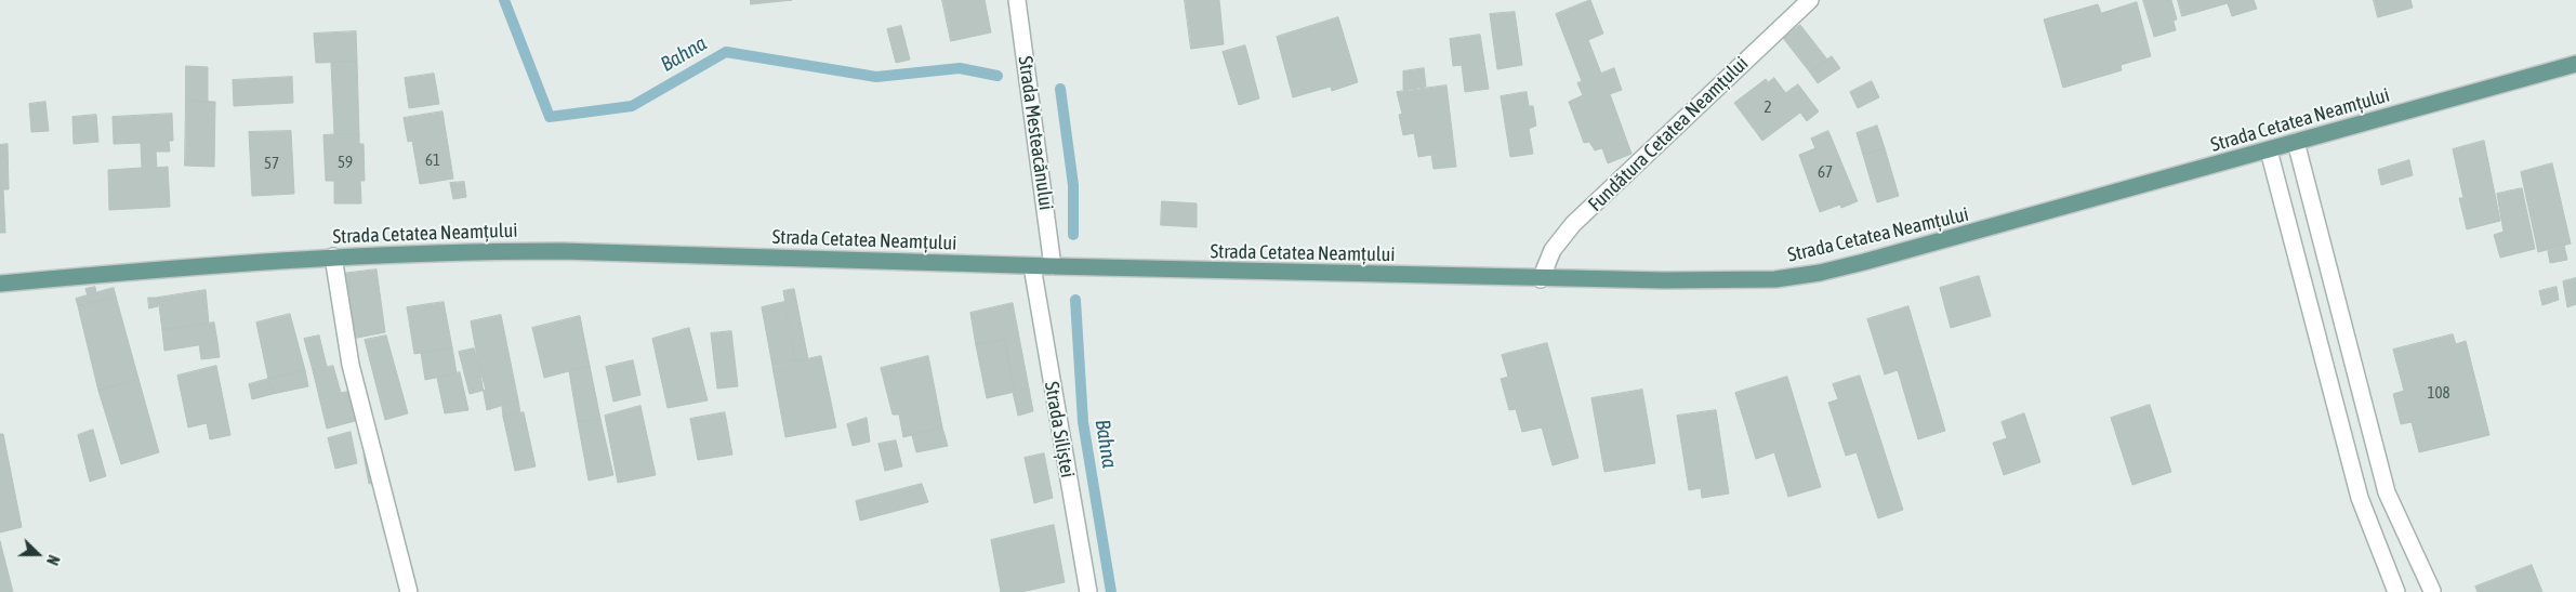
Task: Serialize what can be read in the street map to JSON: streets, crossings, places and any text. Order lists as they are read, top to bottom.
{
  "streets": {
    "main road": ["Strada Cetatea Neamțului"],
    "street": ["Strada Mesteacănului", "Fundătura Cetatea Neamțului", "Strada Siliștei"]
  },
  "crossings": [
    ["Strada Cetatea Neamțului", "Strada Mesteacănului"],
    ["Strada Cetatea Neamțului", "Fundătura Cetatea Neamțului"],
    ["Strada Cetatea Neamțului", "Strada Siliștei"]
  ],
  "water": ["Bahna"],
  "house_numbers": [
    "2",
    "61",
    "59",
    "57",
    "67",
    "108"
  ],
  "north": "right"
}
